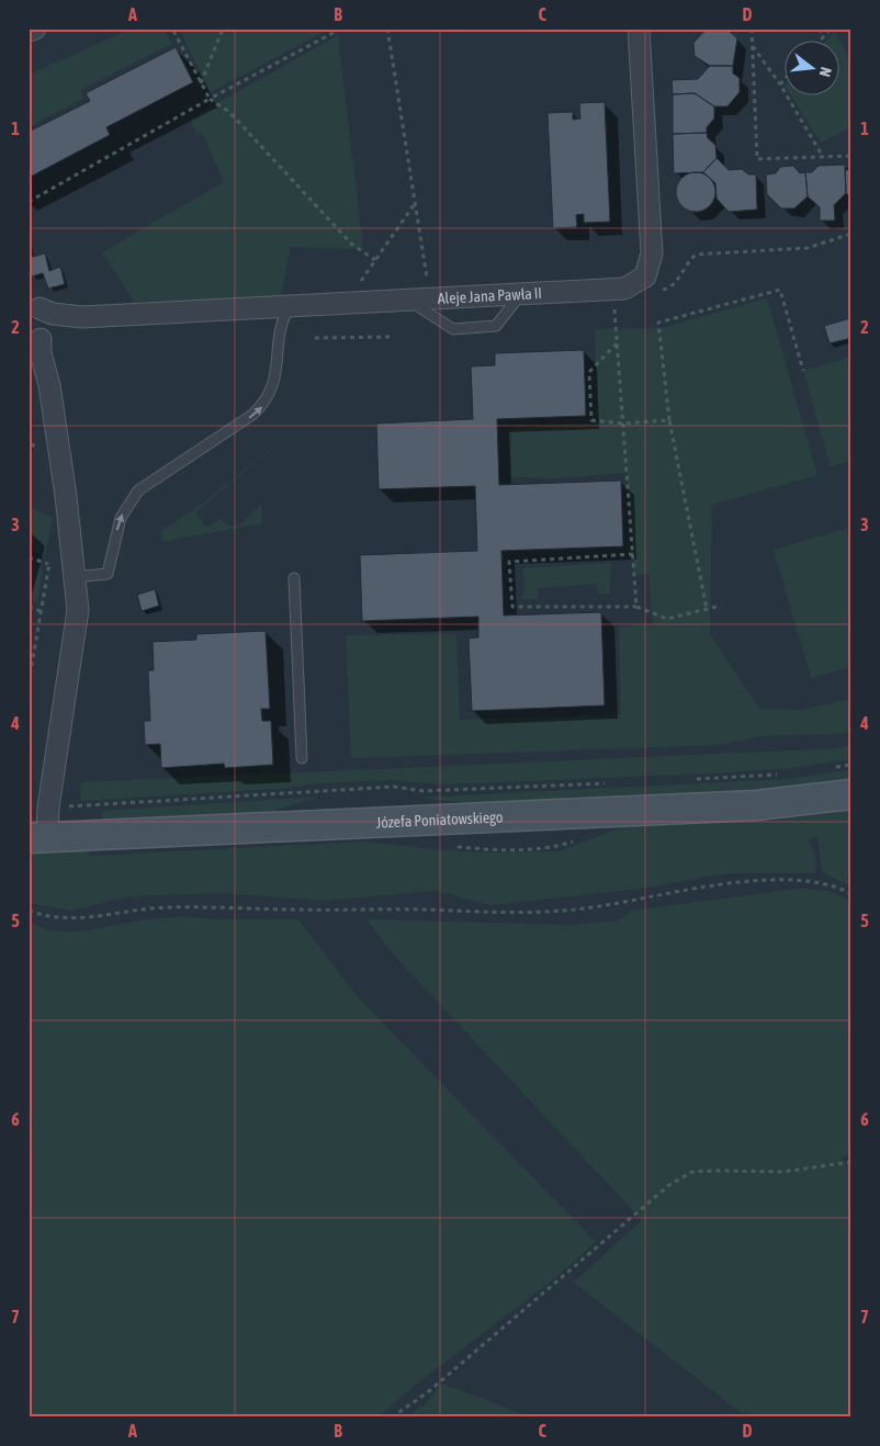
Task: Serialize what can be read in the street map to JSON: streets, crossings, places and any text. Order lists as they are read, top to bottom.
{
  "streets": {
    "street": ["Aleje Jana Pawła II", "Józefa Poniatowskiego"]
  },
  "crossings": [
    ["Aleje Jana Pawła II", "Józefa Poniatowskiego"]
  ],
  "north": "right",
  "grid": {
    "columns": [
      "A",
      "B",
      "C",
      "D"
    ],
    "rows": [
      "1",
      "2",
      "3",
      "4",
      "5",
      "6",
      "7"
    ]
  }
}
